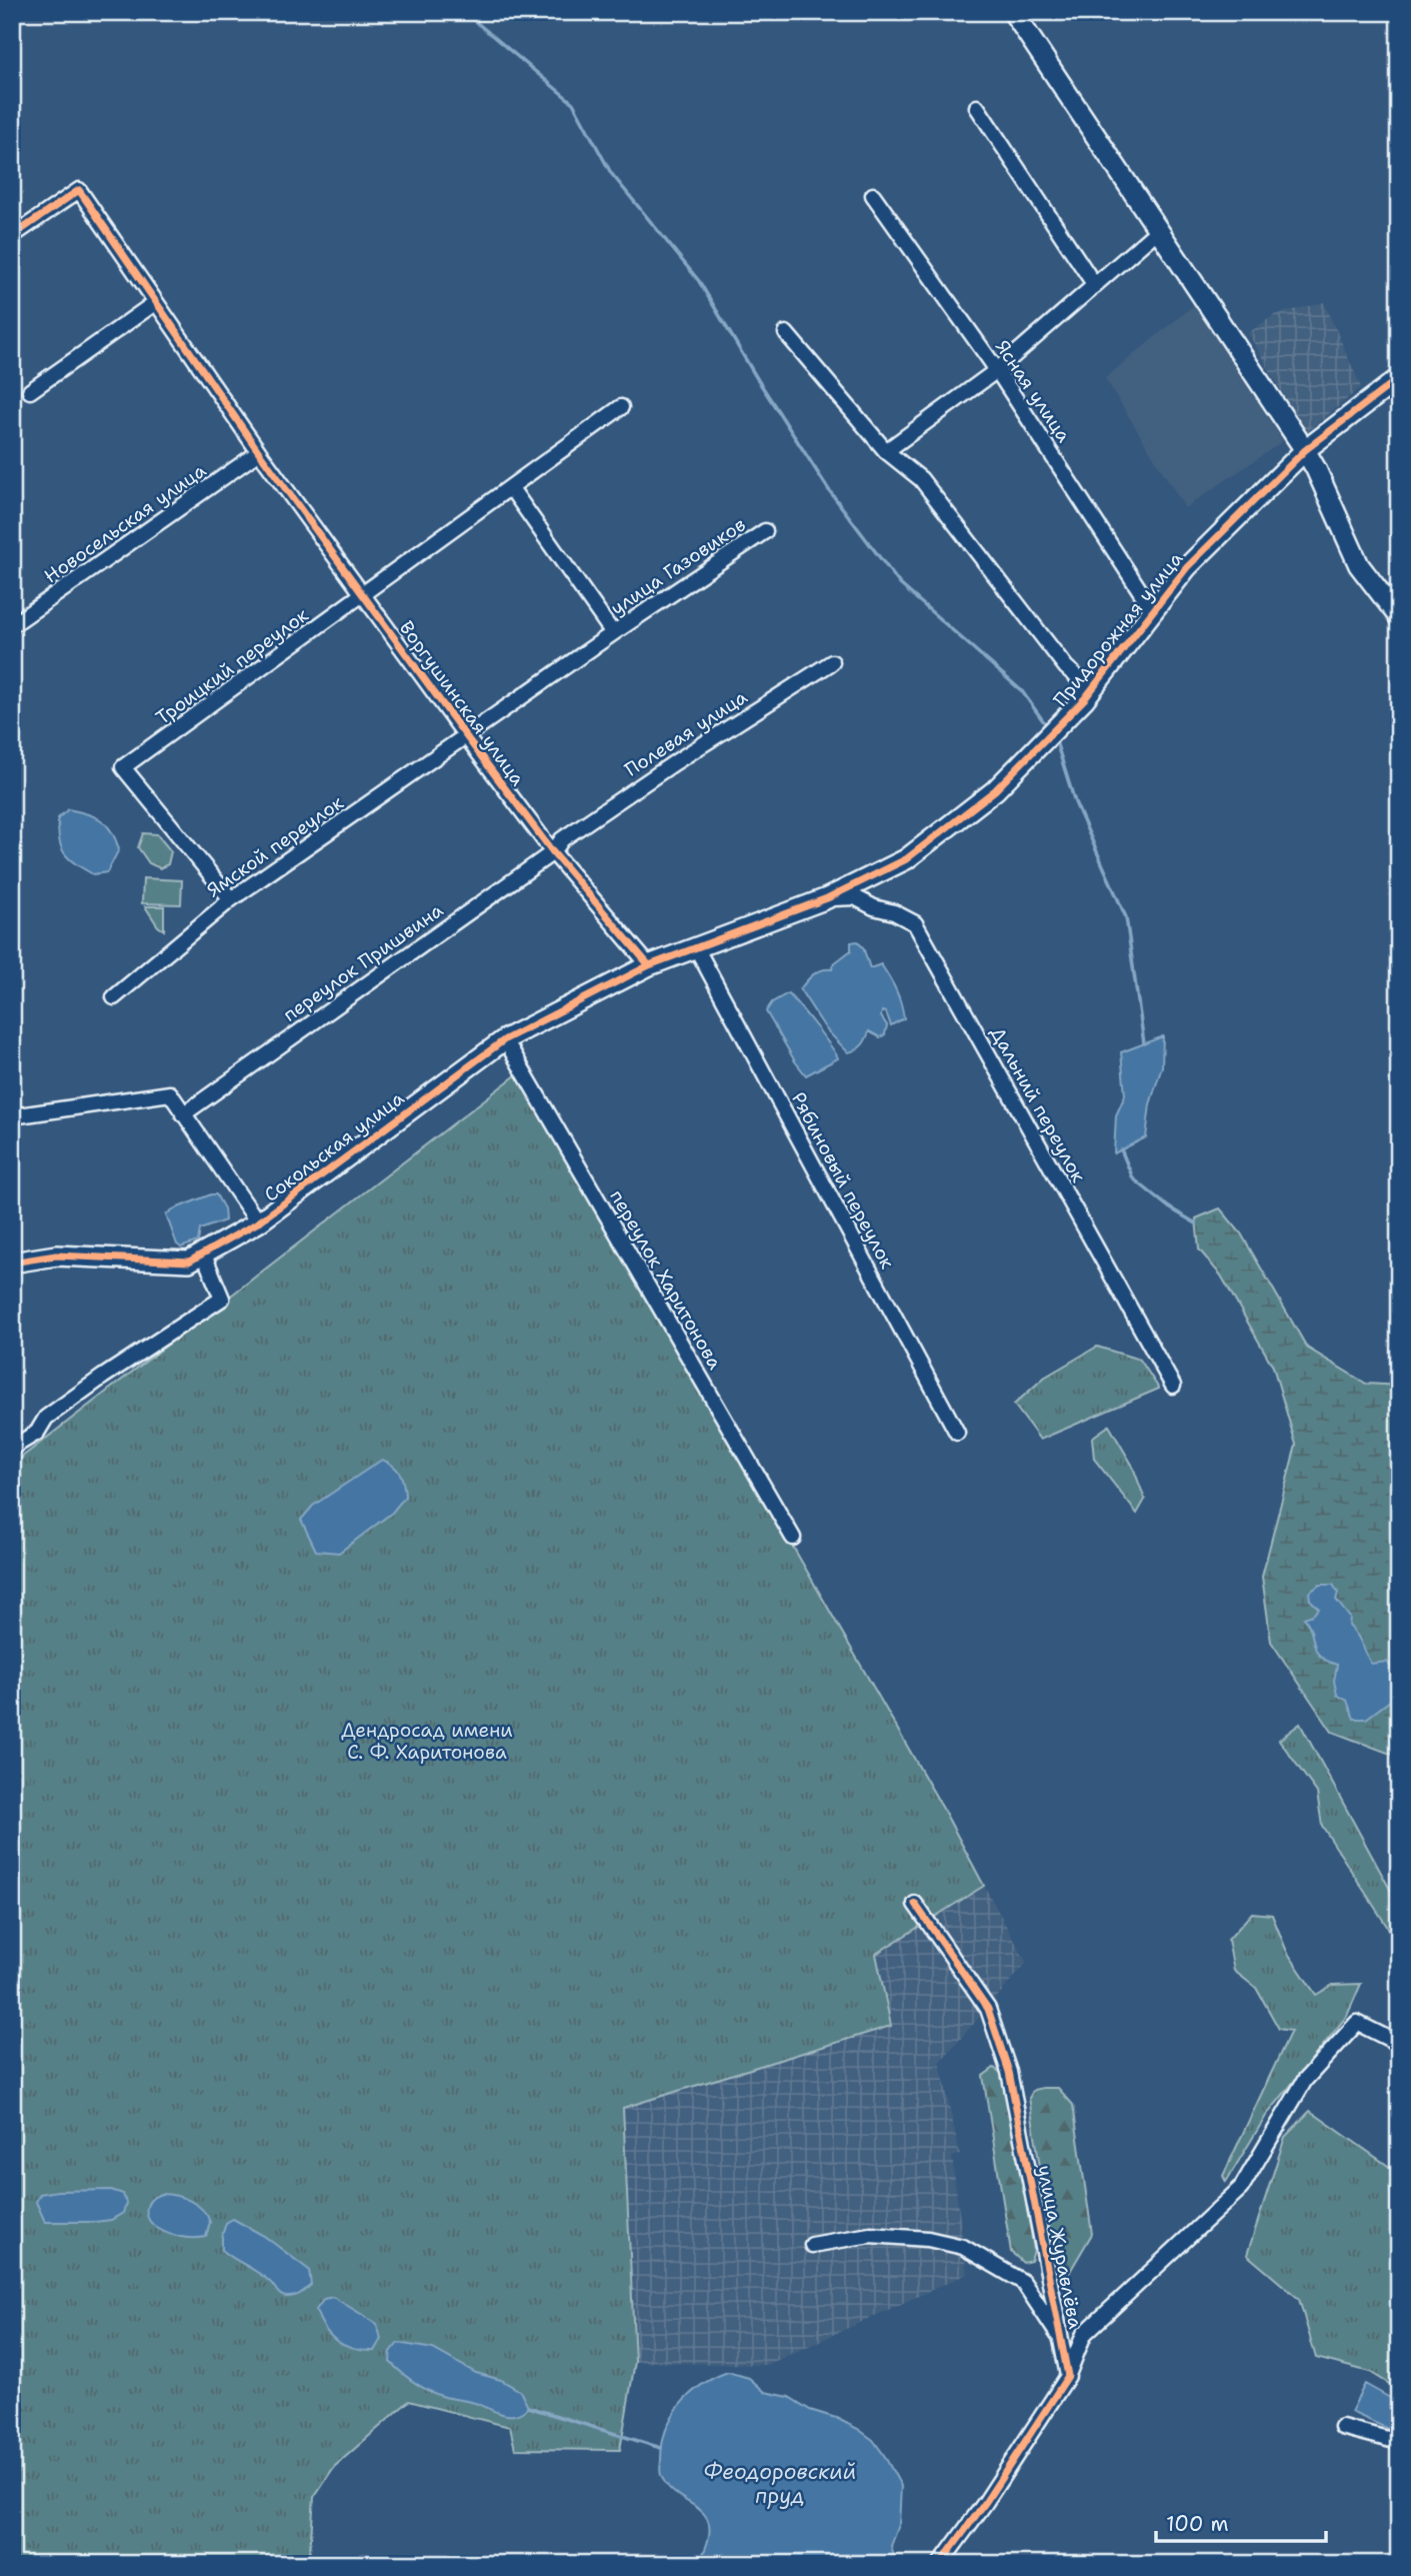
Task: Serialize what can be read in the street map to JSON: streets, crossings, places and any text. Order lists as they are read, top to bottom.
{
  "streets": {
    "street": [
      "Ясная улица",
      "Новосельская улица",
      "улица Газовиков",
      "Придорожная улица",
      "Троицкий переулок",
      "Воргушинская улица",
      "Полевая улица",
      "Ямской переулок",
      "переулок Пришвина",
      "Дальний переулок",
      "Сокольская улица",
      "Рябиновый переулок",
      "переулок Харитонова",
      "улица Журавлёва"
    ]
  },
  "crossings": [
    ["Ясная улица", "Придорожная улица"],
    ["Новосельская улица", "Воргушинская улица"],
    ["улица Газовиков", "Воргушинская улица"],
    ["улица Газовиков", "Ямской переулок"],
    ["Придорожная улица", "Воргушинская улица"],
    ["Придорожная улица", "Дальний переулок"],
    ["Придорожная улица", "Сокольская улица"],
    ["Придорожная улица", "Рябиновый переулок"],
    ["Троицкий переулок", "Воргушинская улица"],
    ["Троицкий переулок", "Ямской переулок"],
    ["Воргушинская улица", "Ямской переулок"],
    ["Воргушинская улица", "переулок Пришвина"],
    ["Воргушинская улица", "Сокольская улица"],
    ["Полевая улица", "переулок Пришвина"],
    ["Сокольская улица", "переулок Харитонова"]
  ],
  "water": ["Феодоровский пруд"],
  "parks": ["Дендросад имени С. Ф. Харитонова"],
  "scale_bar": "100 m"
}
